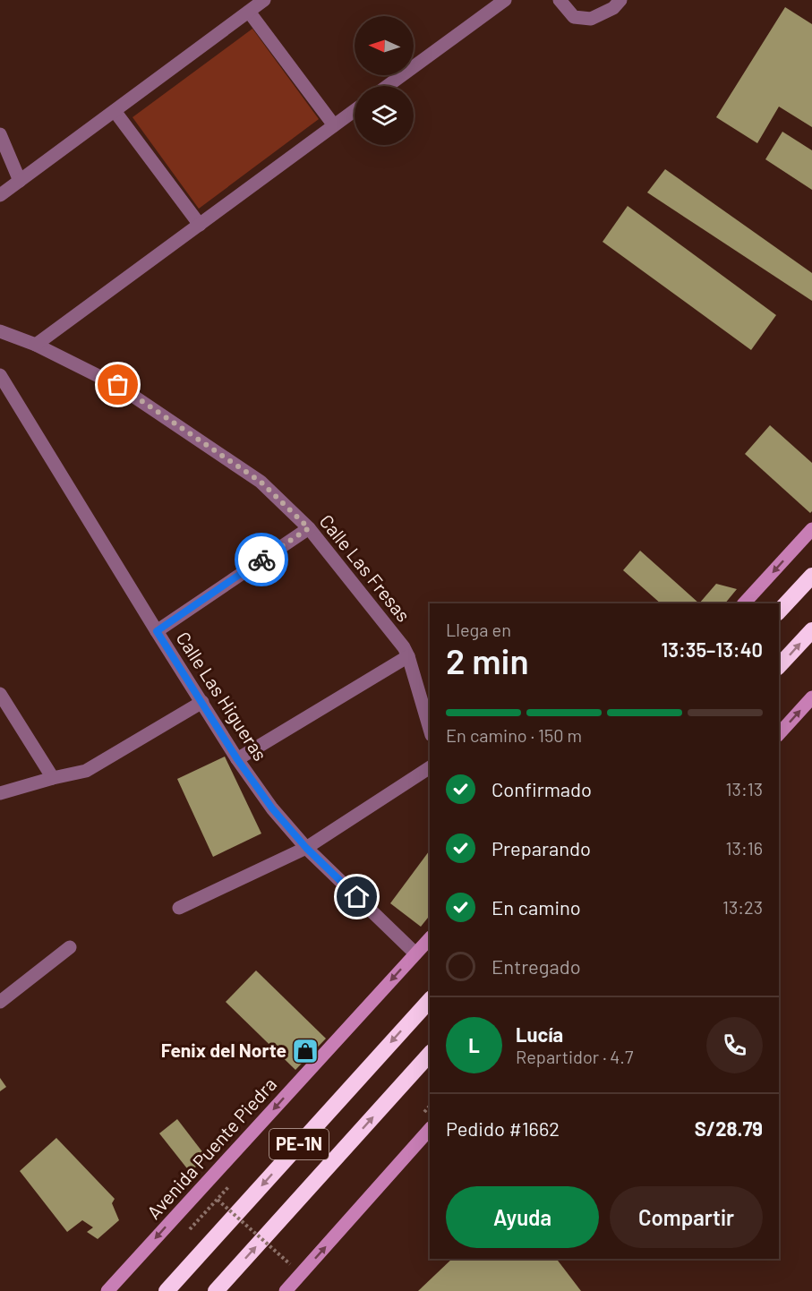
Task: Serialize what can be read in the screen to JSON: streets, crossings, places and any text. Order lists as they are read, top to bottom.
{
  "streets": {
    "highway": ["PE-1N"],
    "main road": ["Avenida Puente Piedra"],
    "street": ["Calle Las Fresas", "Calle Las Higueras"]
  },
  "crossings": [
    ["Calle Las Higueras", "Avenida Puente Piedra"]
  ],
  "one_way": ["Avenida Puente Piedra"],
  "places": {
    "shop": ["Fenix del Norte"]
  },
  "north": "left",
  "page": {
    "heading": ["2 min", "Llega en", "13:35–13:40"],
    "panel": [
      "Lucía",
      "Repartidor · 4.7",
      "Pedido #1662",
      "S/28.79"
    ],
    "bar": "En camino · 150 m",
    "list": [
      ["Confirmado", "13:13"],
      ["Preparando", "13:16"],
      ["En camino", "13:23"],
      "Entregado"
    ],
    "round": "L",
    "buttons": ["Ayuda", "Compartir"]
  }
}
